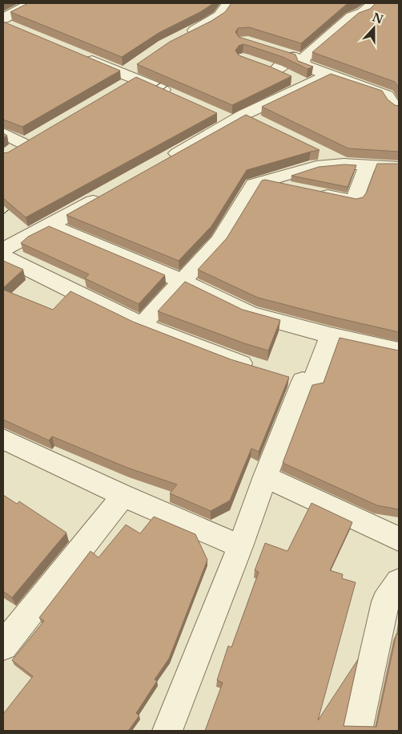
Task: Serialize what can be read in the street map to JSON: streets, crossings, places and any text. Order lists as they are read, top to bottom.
{
  "north": "top"
}
